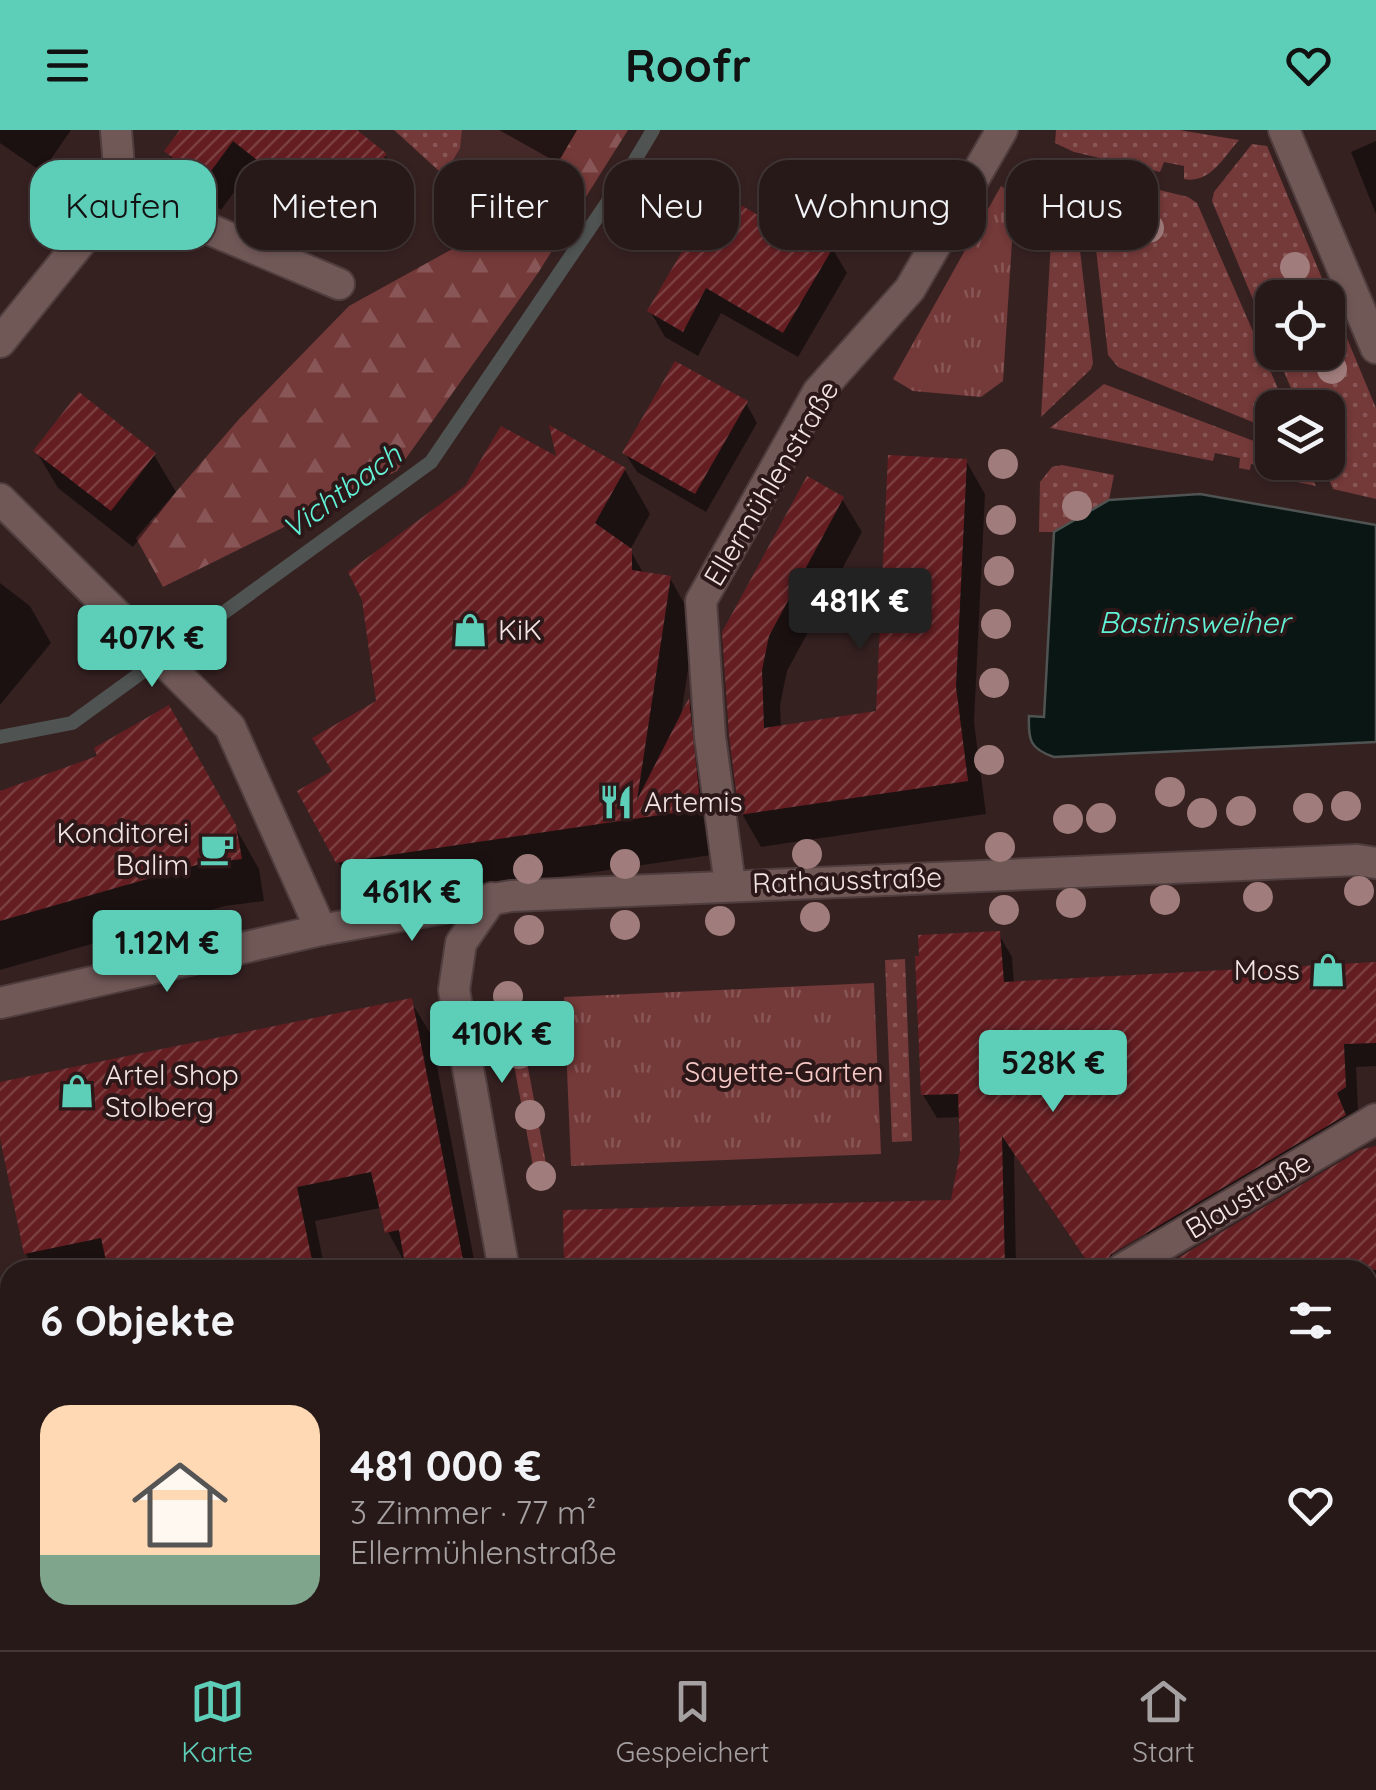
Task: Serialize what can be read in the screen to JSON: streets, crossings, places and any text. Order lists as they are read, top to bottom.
{
  "streets": {
    "street": ["Ellermühlenstraße", "Rathausstraße", "Blaustraße"]
  },
  "crossings": [
    ["Ellermühlenstraße", "Rathausstraße"]
  ],
  "water": ["Vichtbach", "Bastinsweiher"],
  "parks": ["Sayette-Garten"],
  "places": {
    "shop": ["KiK", "Moss", "Artel Shop Stolberg"],
    "restaurant": ["Artemis"],
    "cafe": ["Konditorei Balim"]
  },
  "page": {
    "header": "Roofr",
    "chip": [
      "Kaufen",
      "Mieten",
      "Filter",
      "Neu",
      "Wohnung",
      "Haus"
    ],
    "price": [
      "481K €",
      "407K €",
      "461K €",
      "1.12M €",
      "410K €",
      "528K €"
    ],
    "heading": "6 Objekte",
    "list": [
      {
        "name": "481 000 €",
        "note": "3 Zimmer · 77 m² · Ellermühlenstraße"
      }
    ],
    "tabs": ["Karte", "Gespeichert", "Start"]
  }
}
